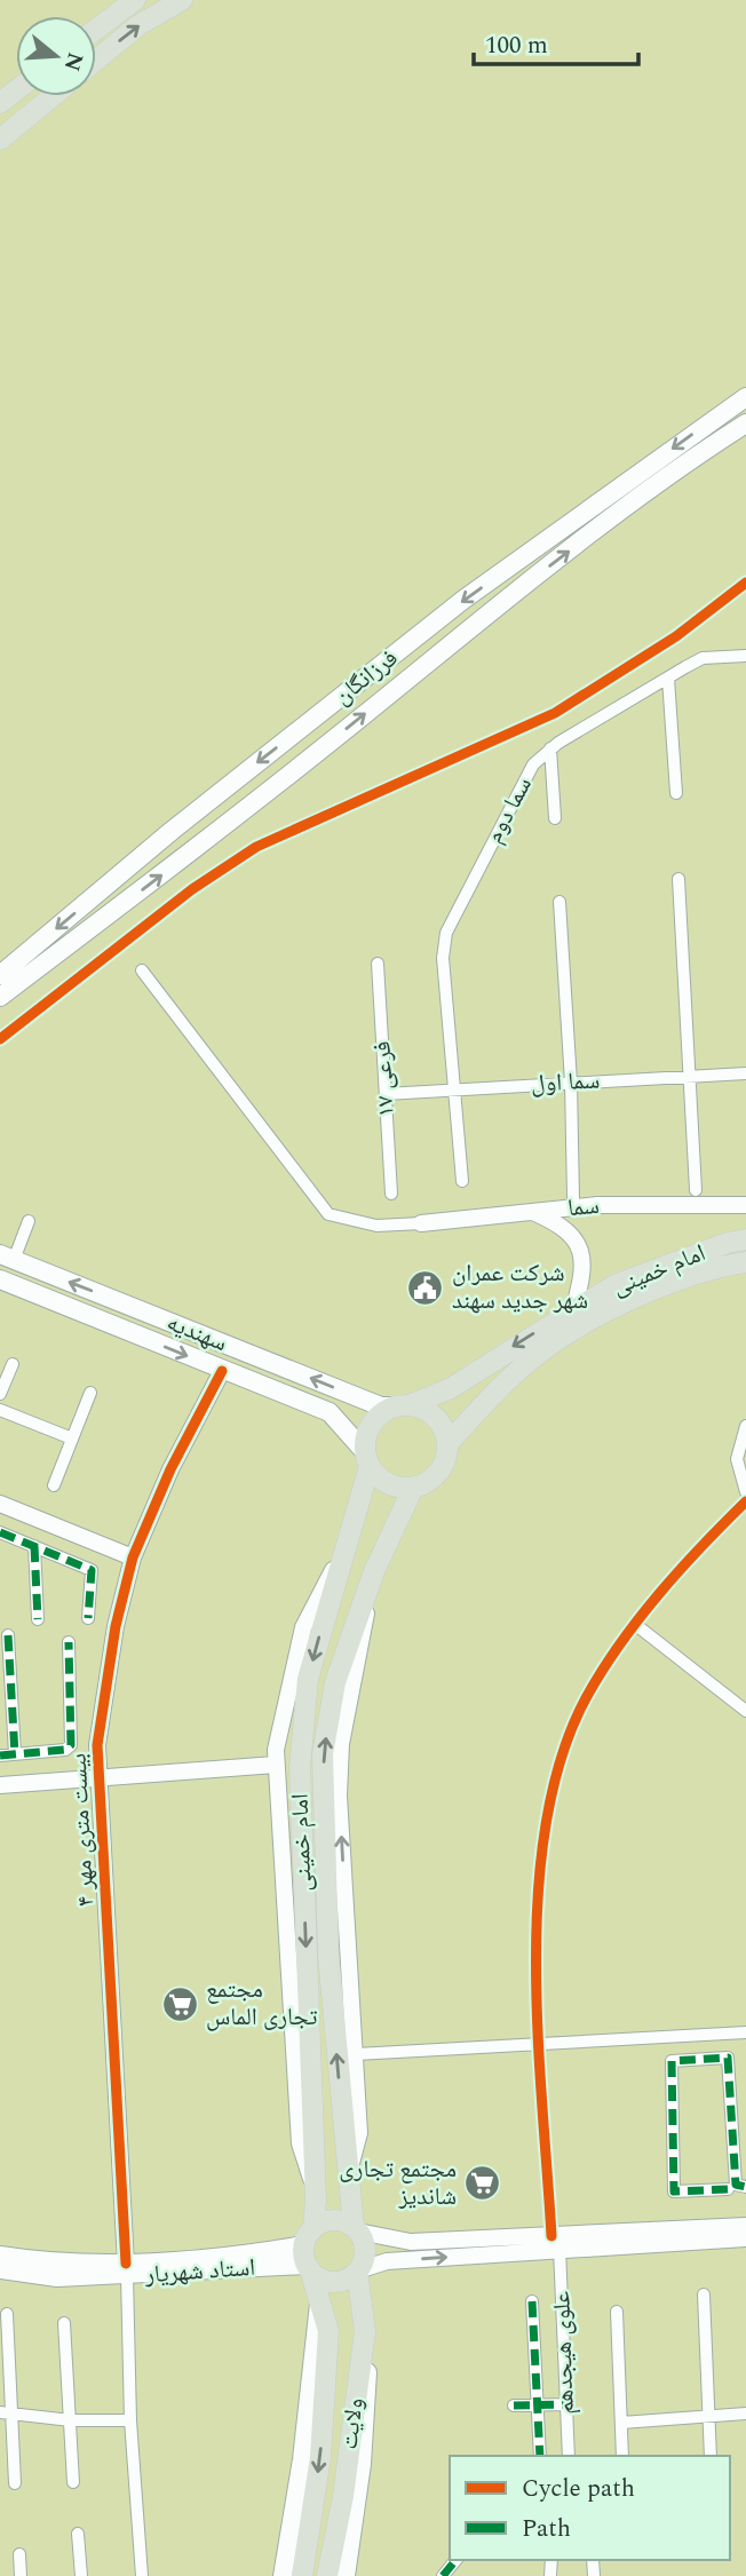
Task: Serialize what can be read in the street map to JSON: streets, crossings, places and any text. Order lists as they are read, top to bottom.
{
  "streets": {
    "main road": [
      "فرزانگان",
      "امام خمینی",
      "سهندیه",
      "استاد شهریار",
      "ولایت"
    ],
    "street": [
      "سما دوم",
      "فرعی ۱۷",
      "سما اول",
      "سما",
      "بیست متری مهر ۴",
      "علوی هیجدهم"
    ]
  },
  "crossings": [
    ["سما دوم", "سما اول"],
    ["فرعی ۱۷", "سما اول"],
    ["امام خمینی", "سهندیه"],
    ["امام خمینی", "استاد شهریار"],
    ["امام خمینی", "ولایت"],
    ["سهندیه", "بیست متری مهر ۴"],
    ["بیست متری مهر ۴", "استاد شهریار"],
    ["استاد شهریار", "ولایت"]
  ],
  "places": {
    "public building": ["شرکت عمران شهر جدید سهند"],
    "supermarket": ["مجتمع تجاری الماس", "مجتمع تجاری شاندیز"]
  },
  "legend": ["Cycle path", "Path"],
  "scale_bar": "100 m",
  "north": "right"
}
